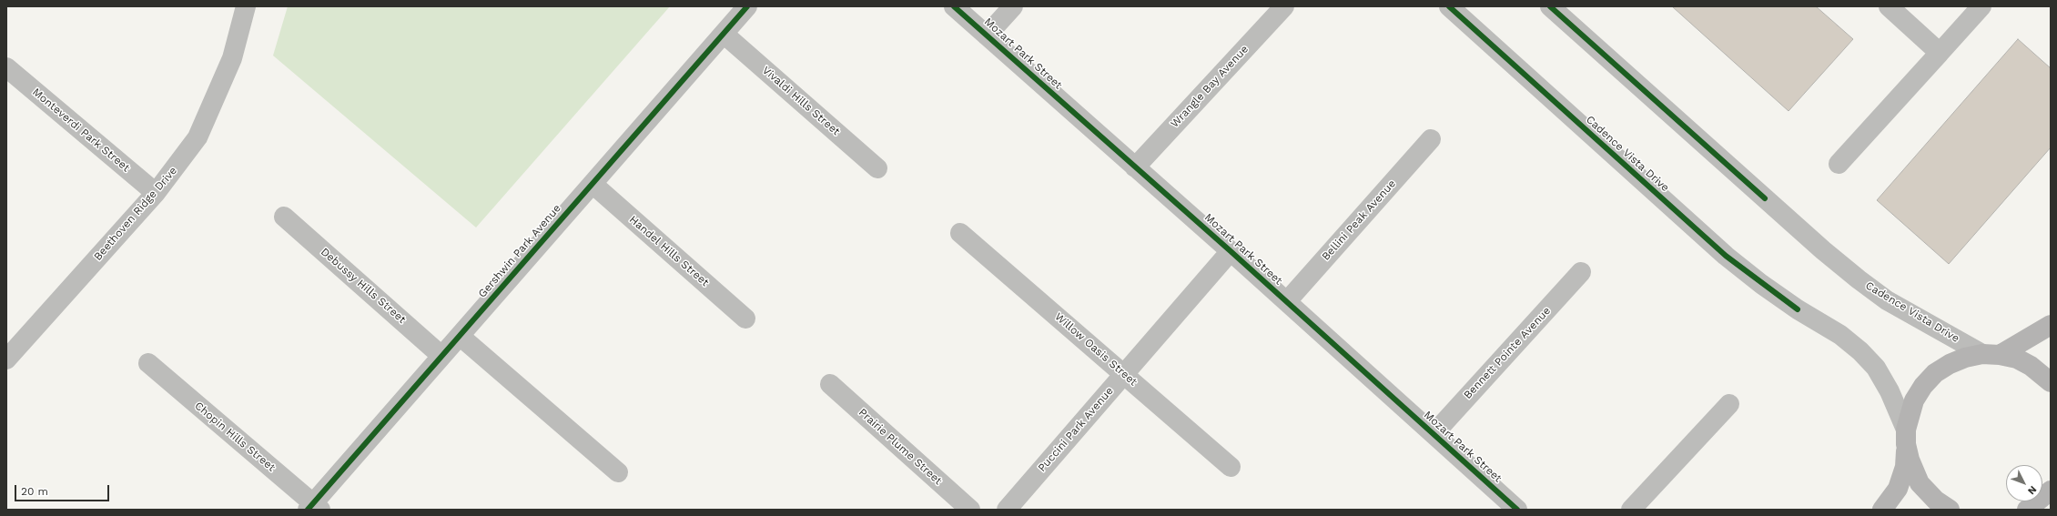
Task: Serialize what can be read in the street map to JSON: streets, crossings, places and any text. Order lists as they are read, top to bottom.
{
  "streets": {
    "street": [
      "Mozart Park Street",
      "Wrangle Bay Avenue",
      "Vivaldi Hills Street",
      "Monteverdi Park Street",
      "Cadence Vista Drive",
      "Beethoven Ridge Drive",
      "Bellini Peak Avenue",
      "Gershwin Park Avenue",
      "Handel Hills Street",
      "Debussy Hills Street",
      "Willow Oasis Street",
      "Bennett Pointe Avenue",
      "Puccini Park Avenue",
      "Chopin Hills Street",
      "Prairie Plume Street"
    ]
  },
  "crossings": [
    ["Mozart Park Street", "Wrangle Bay Avenue"],
    ["Mozart Park Street", "Bellini Peak Avenue"],
    ["Mozart Park Street", "Bennett Pointe Avenue"],
    ["Mozart Park Street", "Puccini Park Avenue"],
    ["Vivaldi Hills Street", "Gershwin Park Avenue"],
    ["Monteverdi Park Street", "Beethoven Ridge Drive"],
    ["Gershwin Park Avenue", "Handel Hills Street"],
    ["Gershwin Park Avenue", "Debussy Hills Street"],
    ["Gershwin Park Avenue", "Chopin Hills Street"],
    ["Willow Oasis Street", "Puccini Park Avenue"]
  ],
  "scale_bar": "20 m",
  "north": "bottom right"
}
